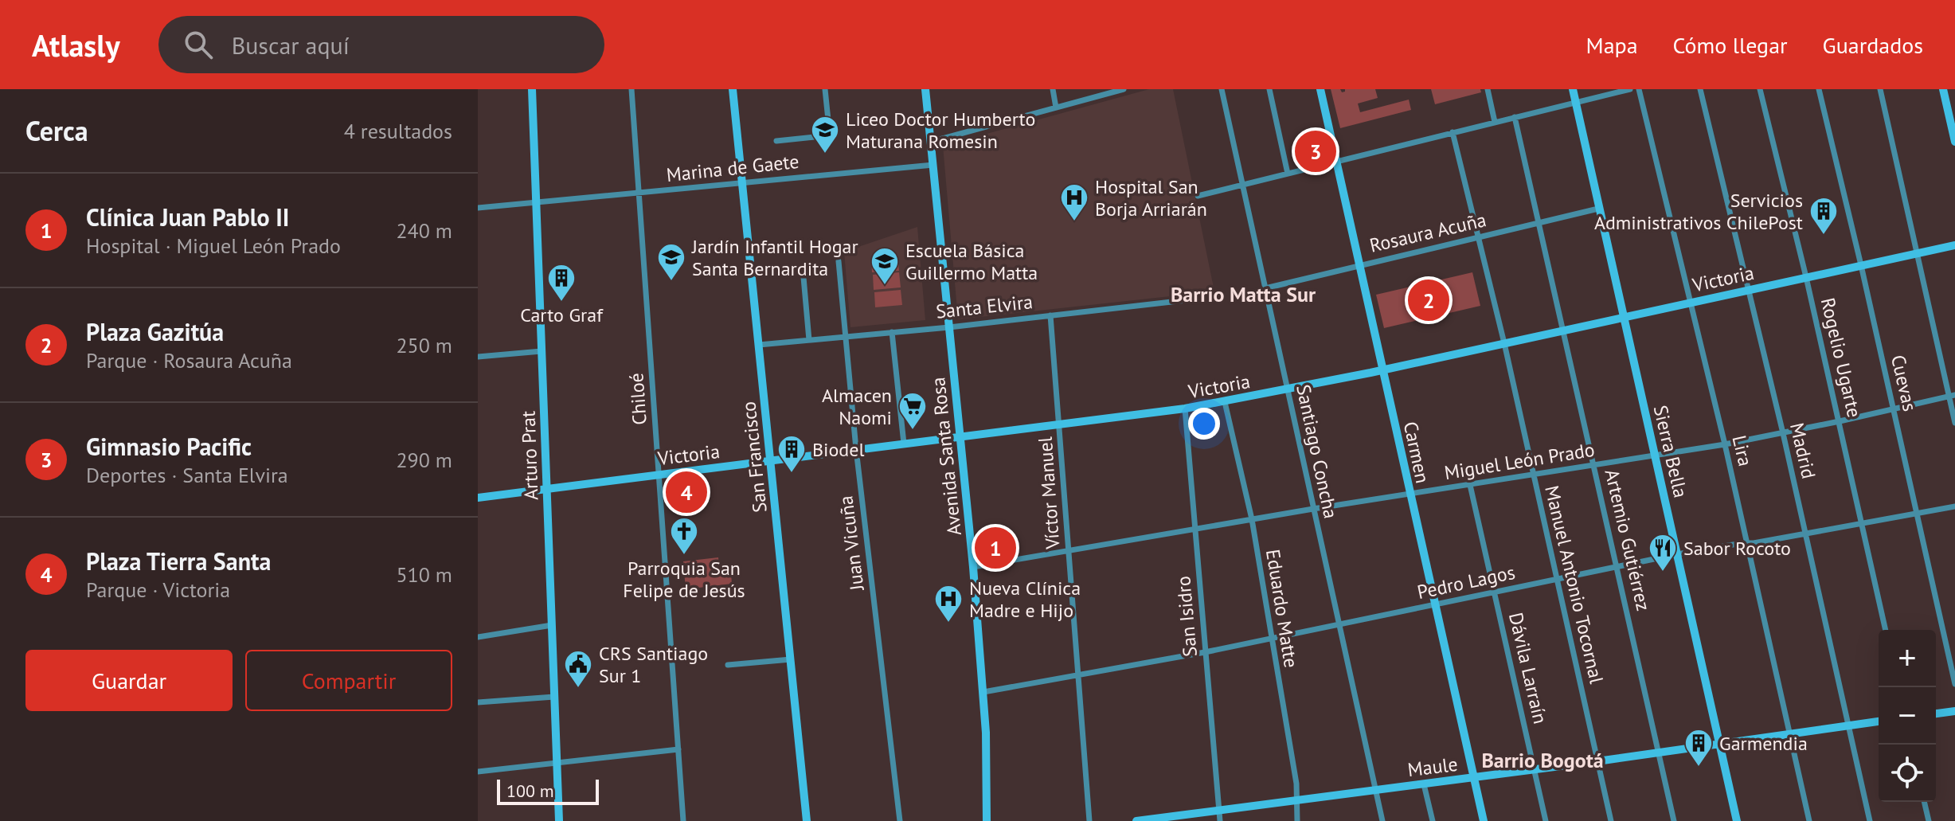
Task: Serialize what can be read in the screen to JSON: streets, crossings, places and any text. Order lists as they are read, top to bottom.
{
  "streets": {
    "street": [
      "Marina de Gaete",
      "Rosaura Acuña",
      "Victoria",
      "Santa Elvira",
      "Rogelio Ugarte",
      "Cuevas",
      "Chiloé",
      "Lira",
      "Madrid",
      "Santiago Concha",
      "Sierra Bella",
      "Carmen",
      "Arturo Prat",
      "Avenida Santa Rosa",
      "San Francisco",
      "Miguel León Prado",
      "Víctor Manuel",
      "Artemio Gutiérrez",
      "Juan Vicuña",
      "Pedro Lagos",
      "Manuel Antonio Tocornal",
      "Eduardo Matte",
      "San Isidro",
      "Dávila Larraín",
      "Maule"
    ]
  },
  "crossings": [
    ["Marina de Gaete", "Chiloé"],
    ["Marina de Gaete", "Arturo Prat"],
    ["Marina de Gaete", "Avenida Santa Rosa"],
    ["Marina de Gaete", "San Francisco"],
    ["Rosaura Acuña", "Santiago Concha"],
    ["Rosaura Acuña", "Sierra Bella"],
    ["Rosaura Acuña", "Carmen"],
    ["Rosaura Acuña", "Artemio Gutiérrez"],
    ["Rosaura Acuña", "Manuel Antonio Tocornal"],
    ["Victoria", "Rogelio Ugarte"],
    ["Victoria", "Cuevas"],
    ["Victoria", "Chiloé"],
    ["Victoria", "Lira"],
    ["Victoria", "Madrid"],
    ["Victoria", "Santiago Concha"],
    ["Victoria", "Sierra Bella"],
    ["Victoria", "Carmen"],
    ["Victoria", "Arturo Prat"],
    ["Victoria", "Avenida Santa Rosa"],
    ["Victoria", "San Francisco"],
    ["Victoria", "Víctor Manuel"],
    ["Victoria", "Artemio Gutiérrez"],
    ["Victoria", "Juan Vicuña"],
    ["Victoria", "Manuel Antonio Tocornal"],
    ["Victoria", "Eduardo Matte"],
    ["Victoria", "San Isidro"],
    ["Santa Elvira", "Avenida Santa Rosa"],
    ["Santa Elvira", "San Francisco"],
    ["Santa Elvira", "Víctor Manuel"],
    ["Santa Elvira", "Juan Vicuña"],
    ["Rogelio Ugarte", "Miguel León Prado"],
    ["Rogelio Ugarte", "Pedro Lagos"],
    ["Cuevas", "Miguel León Prado"],
    ["Cuevas", "Pedro Lagos"],
    ["Lira", "Miguel León Prado"],
    ["Lira", "Pedro Lagos"],
    ["Lira", "Maule"],
    ["Madrid", "Miguel León Prado"],
    ["Madrid", "Pedro Lagos"],
    ["Madrid", "Maule"],
    ["Santiago Concha", "Miguel León Prado"],
    ["Santiago Concha", "Pedro Lagos"],
    ["Santiago Concha", "Maule"],
    ["Sierra Bella", "Miguel León Prado"],
    ["Sierra Bella", "Pedro Lagos"],
    ["Sierra Bella", "Maule"],
    ["Carmen", "Miguel León Prado"],
    ["Carmen", "Pedro Lagos"],
    ["Carmen", "Maule"],
    ["Avenida Santa Rosa", "Miguel León Prado"],
    ["Avenida Santa Rosa", "Pedro Lagos"],
    ["Miguel León Prado", "Víctor Manuel"],
    ["Miguel León Prado", "Artemio Gutiérrez"],
    ["Miguel León Prado", "Manuel Antonio Tocornal"],
    ["Miguel León Prado", "Eduardo Matte"],
    ["Miguel León Prado", "San Isidro"],
    ["Miguel León Prado", "Dávila Larraín"],
    ["Víctor Manuel", "Pedro Lagos"],
    ["Artemio Gutiérrez", "Pedro Lagos"],
    ["Artemio Gutiérrez", "Maule"],
    ["Pedro Lagos", "Manuel Antonio Tocornal"],
    ["Pedro Lagos", "Eduardo Matte"],
    ["Pedro Lagos", "San Isidro"],
    ["Pedro Lagos", "Dávila Larraín"],
    ["Manuel Antonio Tocornal", "Maule"],
    ["Eduardo Matte", "Maule"],
    ["San Isidro", "Maule"],
    ["Dávila Larraín", "Maule"]
  ],
  "districts": ["Barrio Matta Sur", "Barrio Bogotá"],
  "places": {
    "school or university": ["Liceo Doctor Humberto Maturana Romesin", "Jardín Infantil Hogar Santa Bernardita", "Escuela Básica Guillermo Matta"],
    "hospital": ["Hospital San Borja Arriarán", "Nueva Clínica Madre e Hijo"],
    "building": [
      "Servicios Administrativos ChilePost",
      "Carto Graf",
      "Biodel",
      "Garmendia"
    ],
    "supermarket": ["Almacen Naomi"],
    "church": ["Parroquia San Felipe de Jesús"],
    "restaurant": ["Sabor Rocoto"],
    "public building": ["CRS Santiago Sur 1"]
  },
  "scale_bar": "100 m",
  "page": {
    "header": "Atlasly",
    "search": "Buscar aquí",
    "nav": ["Mapa", "Cómo llegar", "Guardados"],
    "heading": ["Cerca", "4 resultados"],
    "pins": [
      "3",
      "2",
      "4",
      "1"
    ],
    "list": [
      {
        "mark": "1",
        "name": "Clínica Juan Pablo II",
        "note": "Hospital · Miguel León Prado",
        "value": "240 m"
      },
      {
        "mark": "2",
        "name": "Plaza Gazitúa",
        "note": "Parque · Rosaura Acuña",
        "value": "250 m"
      },
      {
        "mark": "3",
        "name": "Gimnasio Pacific",
        "note": "Deportes · Santa Elvira",
        "value": "290 m"
      },
      {
        "mark": "4",
        "name": "Plaza Tierra Santa",
        "note": "Parque · Victoria",
        "value": "510 m"
      }
    ],
    "map_buttons": ["+", "−"],
    "buttons": ["Guardar", "Compartir"],
    "scale": "100 m"
  }
}
